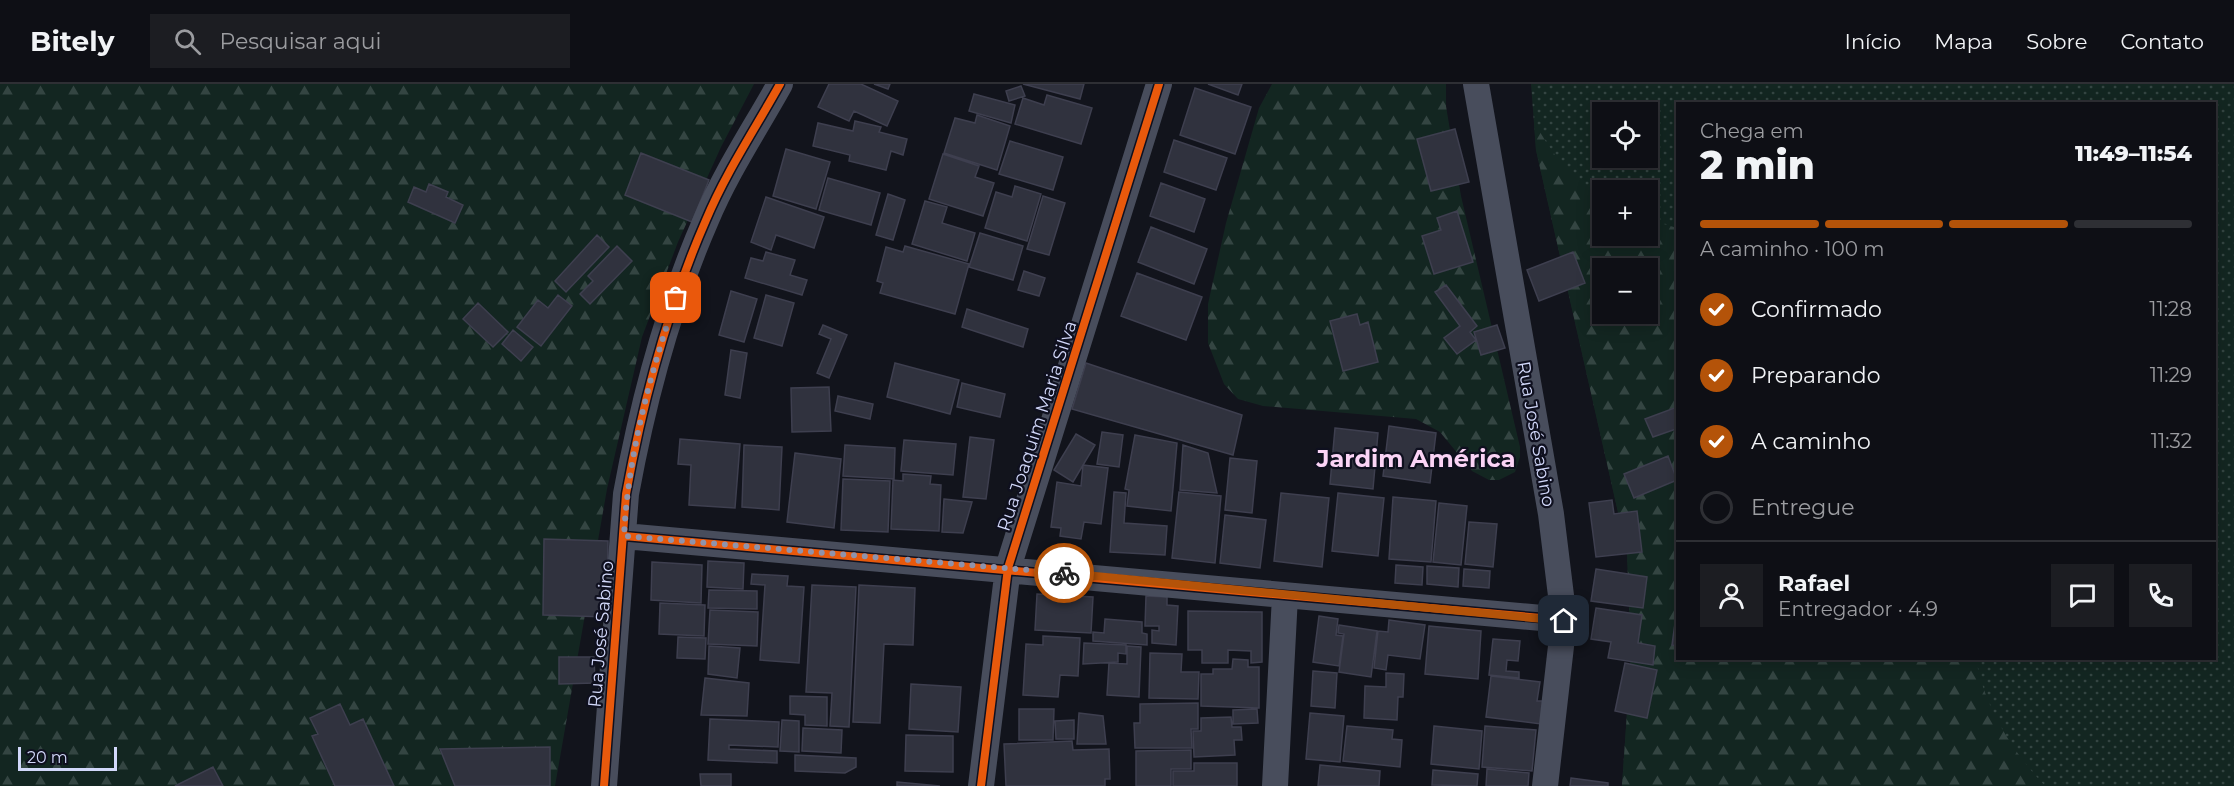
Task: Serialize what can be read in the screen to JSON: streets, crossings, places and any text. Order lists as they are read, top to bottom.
{
  "streets": {
    "street": ["Rua Joaquim Maria Silva", "Rua José Sabino"]
  },
  "districts": ["Jardim América"],
  "scale_bar": "20 m",
  "page": {
    "header": "Bitely",
    "search": "Pesquisar aqui",
    "nav": [
      "Início",
      "Mapa",
      "Sobre",
      "Contato"
    ],
    "map_buttons": ["+", "−"],
    "heading": ["2 min", "Chega em", "11:49–11:54"],
    "panel": ["Rafael", "Entregador · 4.9"],
    "bar": "A caminho · 100 m",
    "list": [
      ["Confirmado", "11:28"],
      ["Preparando", "11:29"],
      ["A caminho", "11:32"],
      "Entregue"
    ],
    "scale": "20 m"
  }
}
